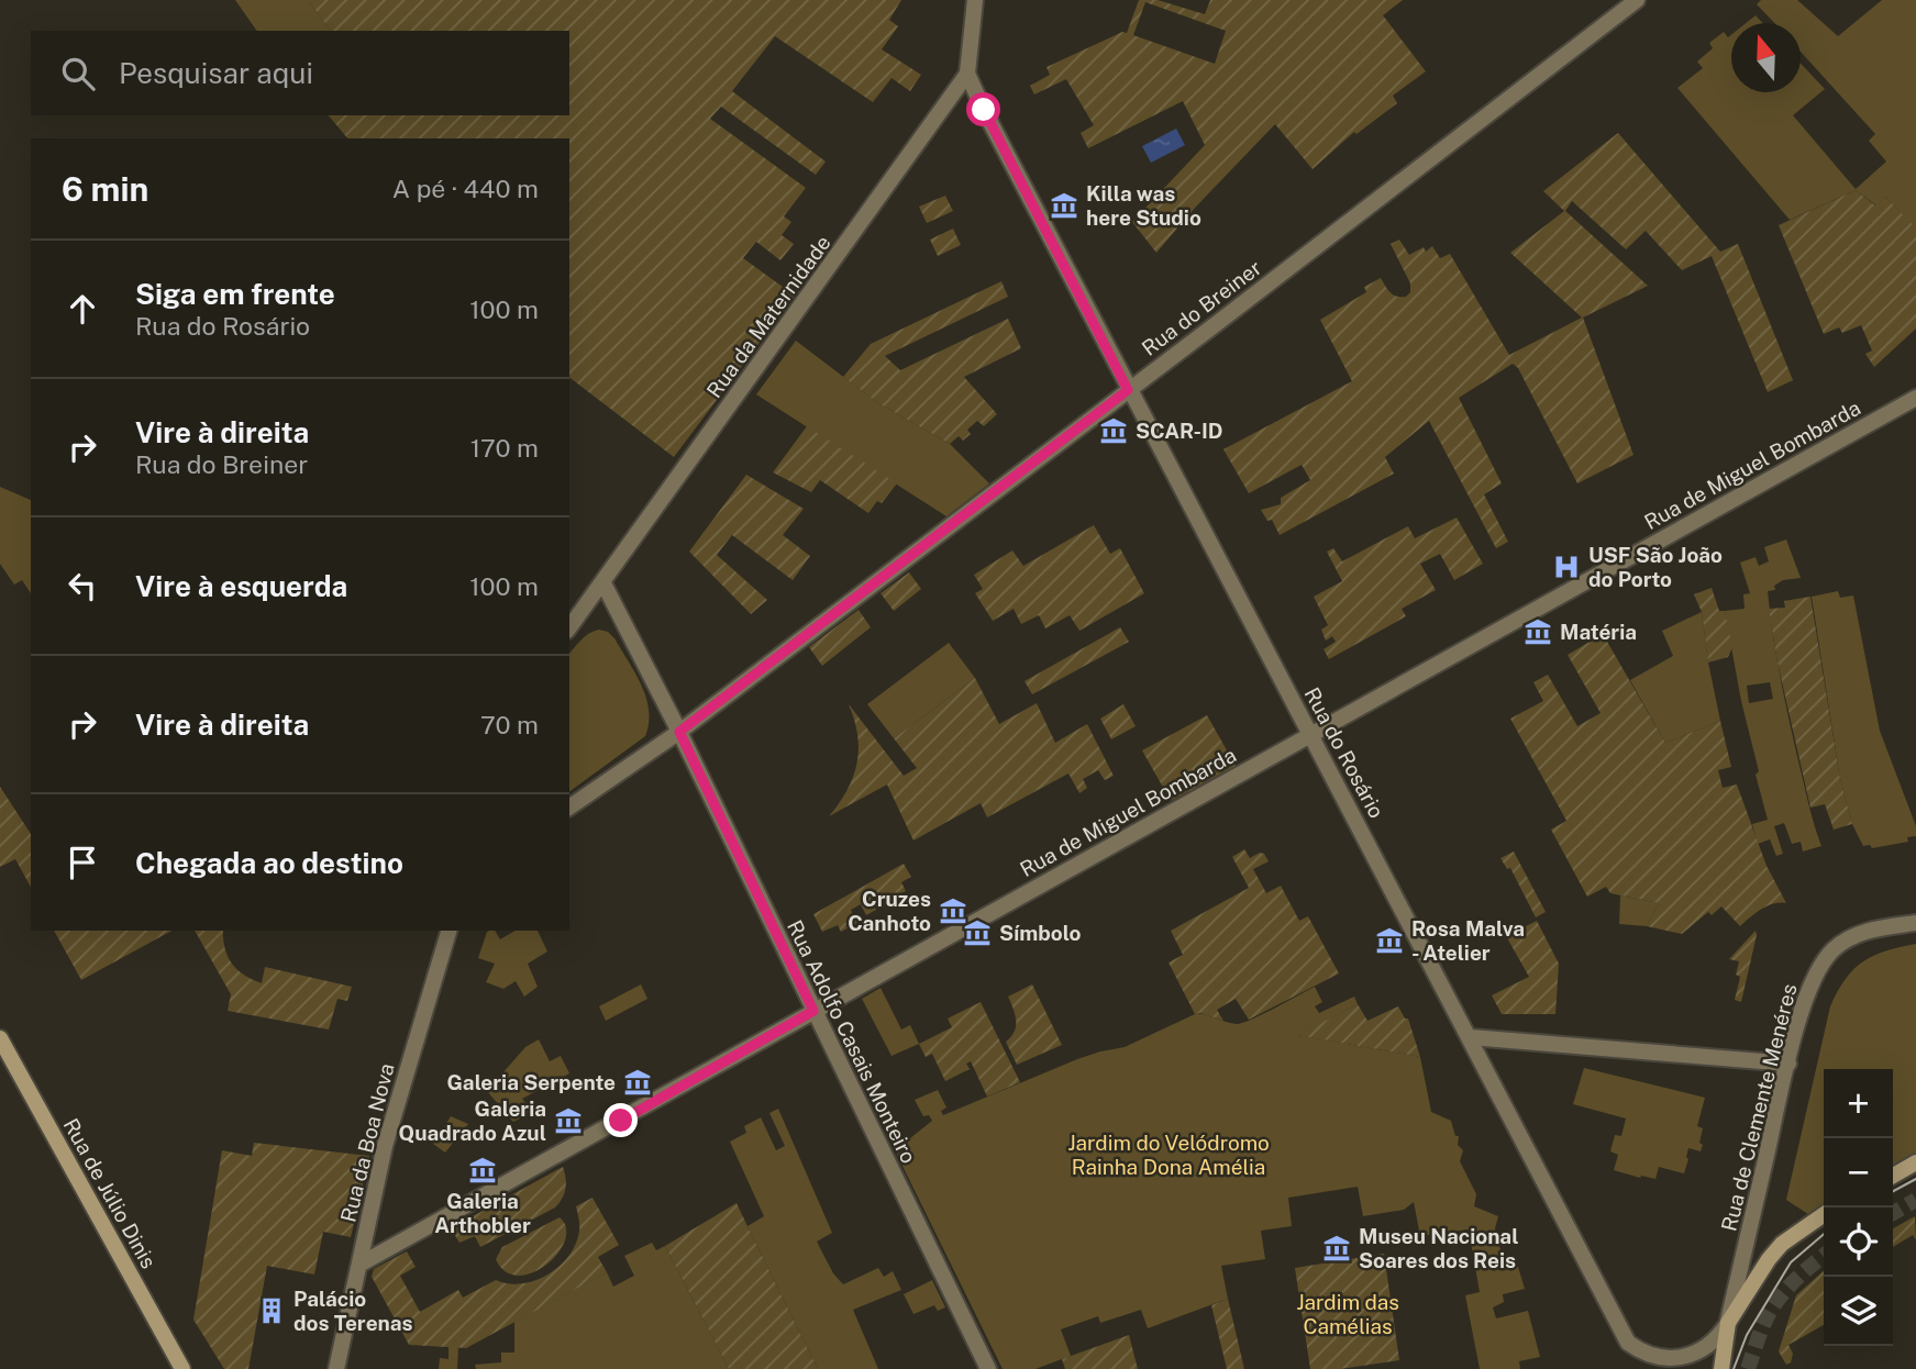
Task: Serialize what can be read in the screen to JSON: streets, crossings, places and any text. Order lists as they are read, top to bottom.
{
  "streets": {
    "main road": ["Rua de Clemente Menéres", "Rua de Júlio Dinis"],
    "street": [
      "Rua do Breiner",
      "Rua da Maternidade",
      "Rua de Miguel Bombarda",
      "Rua do Rosário",
      "Rua Adolfo Casais Monteiro",
      "Rua da Boa Nova"
    ]
  },
  "crossings": [
    ["Rua do Breiner", "Rua do Rosário"],
    ["Rua do Breiner", "Rua Adolfo Casais Monteiro"],
    ["Rua da Maternidade", "Rua do Rosário"],
    ["Rua da Maternidade", "Rua Adolfo Casais Monteiro"],
    ["Rua de Miguel Bombarda", "Rua do Rosário"],
    ["Rua de Miguel Bombarda", "Rua Adolfo Casais Monteiro"],
    ["Rua de Miguel Bombarda", "Rua da Boa Nova"],
    ["Rua do Rosário", "Rua de Clemente Menéres"]
  ],
  "parks": ["Jardim do Velódromo Rainha Dona Amélia", "Jardim das Camélias"],
  "places": {
    "museum": [
      "Killa was here Studio",
      "SCAR-ID",
      "Matéria",
      "Cruzes Canhoto",
      "Símbolo",
      "Rosa Malva - Atelier",
      "Galeria Serpente",
      "Galeria Quadrado Azul",
      "Galeria Arthobler",
      "Museu Nacional Soares dos Reis"
    ],
    "hospital": ["USF São João do Porto"],
    "building": ["Palácio dos Terenas"]
  },
  "north": "top",
  "page": {
    "search": "Pesquisar aqui",
    "heading": ["6 min", "A pé · 440 m"],
    "list": [
      ["Siga em frente", "Rua do Rosário", "100 m"],
      ["Vire à direita", "Rua do Breiner", "170 m"],
      ["Vire à esquerda", "100 m"],
      ["Vire à direita", "70 m"],
      "Chegada ao destino"
    ],
    "map_buttons": ["+", "−"]
  }
}
